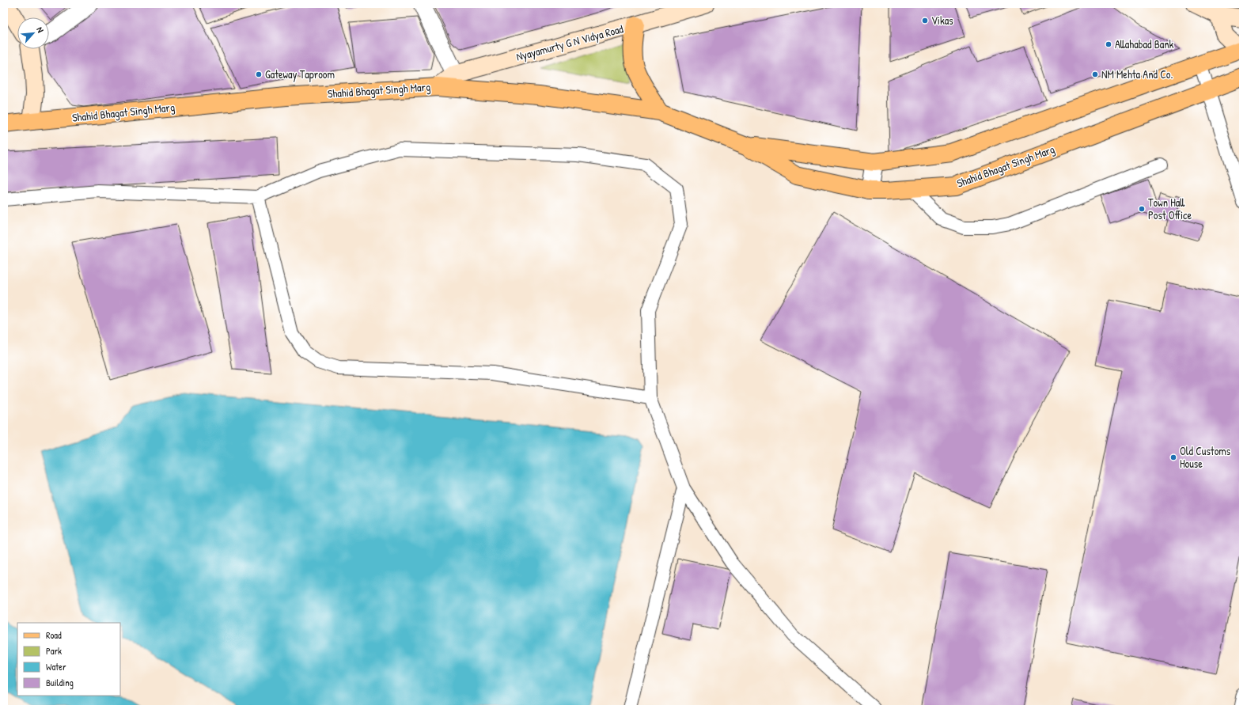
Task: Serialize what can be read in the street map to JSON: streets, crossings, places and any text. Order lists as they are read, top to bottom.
{
  "streets": {
    "main road": ["Shahid Bhagat Singh Marg"],
    "street": ["Nyayamurty G N Vidya Road"]
  },
  "crossings": [
    ["Nyayamurty G N Vidya Road", "Shahid Bhagat Singh Marg"]
  ],
  "places": [
    "Vikas",
    "Allahabad Bank",
    "Gateway Taproom",
    "NM Mehta And Co.",
    "Town Hall Post Office",
    "Old Customs House"
  ],
  "legend": [
    "Road",
    "Park",
    "Water",
    "Building"
  ],
  "north": "top right"
}
